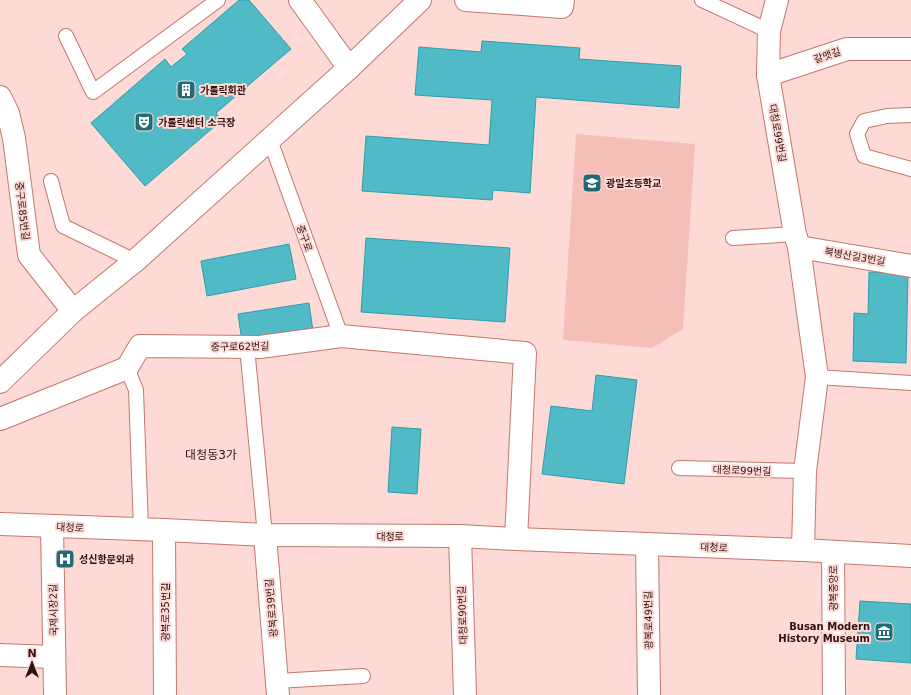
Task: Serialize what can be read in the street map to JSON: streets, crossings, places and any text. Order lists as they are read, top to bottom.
{
  "streets": {
    "street": [
      "갈맷길",
      "대청로99번길",
      "중구로85번길",
      "복병산길3번길",
      "중구로62번길",
      "대청로",
      "광복중앙로",
      "광복로39번길",
      "국제시장2길",
      "광복로35번길",
      "대청로90번길",
      "광복로49번길"
    ],
    "lane": ["중구로"]
  },
  "crossings": [
    ["갈맷길", "대청로99번길"],
    ["대청로99번길", "복병산길3번길"],
    ["대청로99번길", "대청로"],
    ["중구로", "중구로62번길"],
    ["중구로62번길", "대청로"],
    ["대청로", "광복중앙로"],
    ["대청로", "광복로39번길"],
    ["대청로", "국제시장2길"],
    ["대청로", "광복로35번길"],
    ["대청로", "대청로90번길"],
    ["대청로", "광복로49번길"]
  ],
  "districts": ["대청동3가"],
  "places": {
    "building": ["가톨릭회관"],
    "theatre": ["가톨릭센터 소극장"],
    "school or university": ["광일초등학교"],
    "hospital": ["성신항문외과"],
    "museum": ["Busan Modern History Museum"]
  },
  "north": "top"
}
